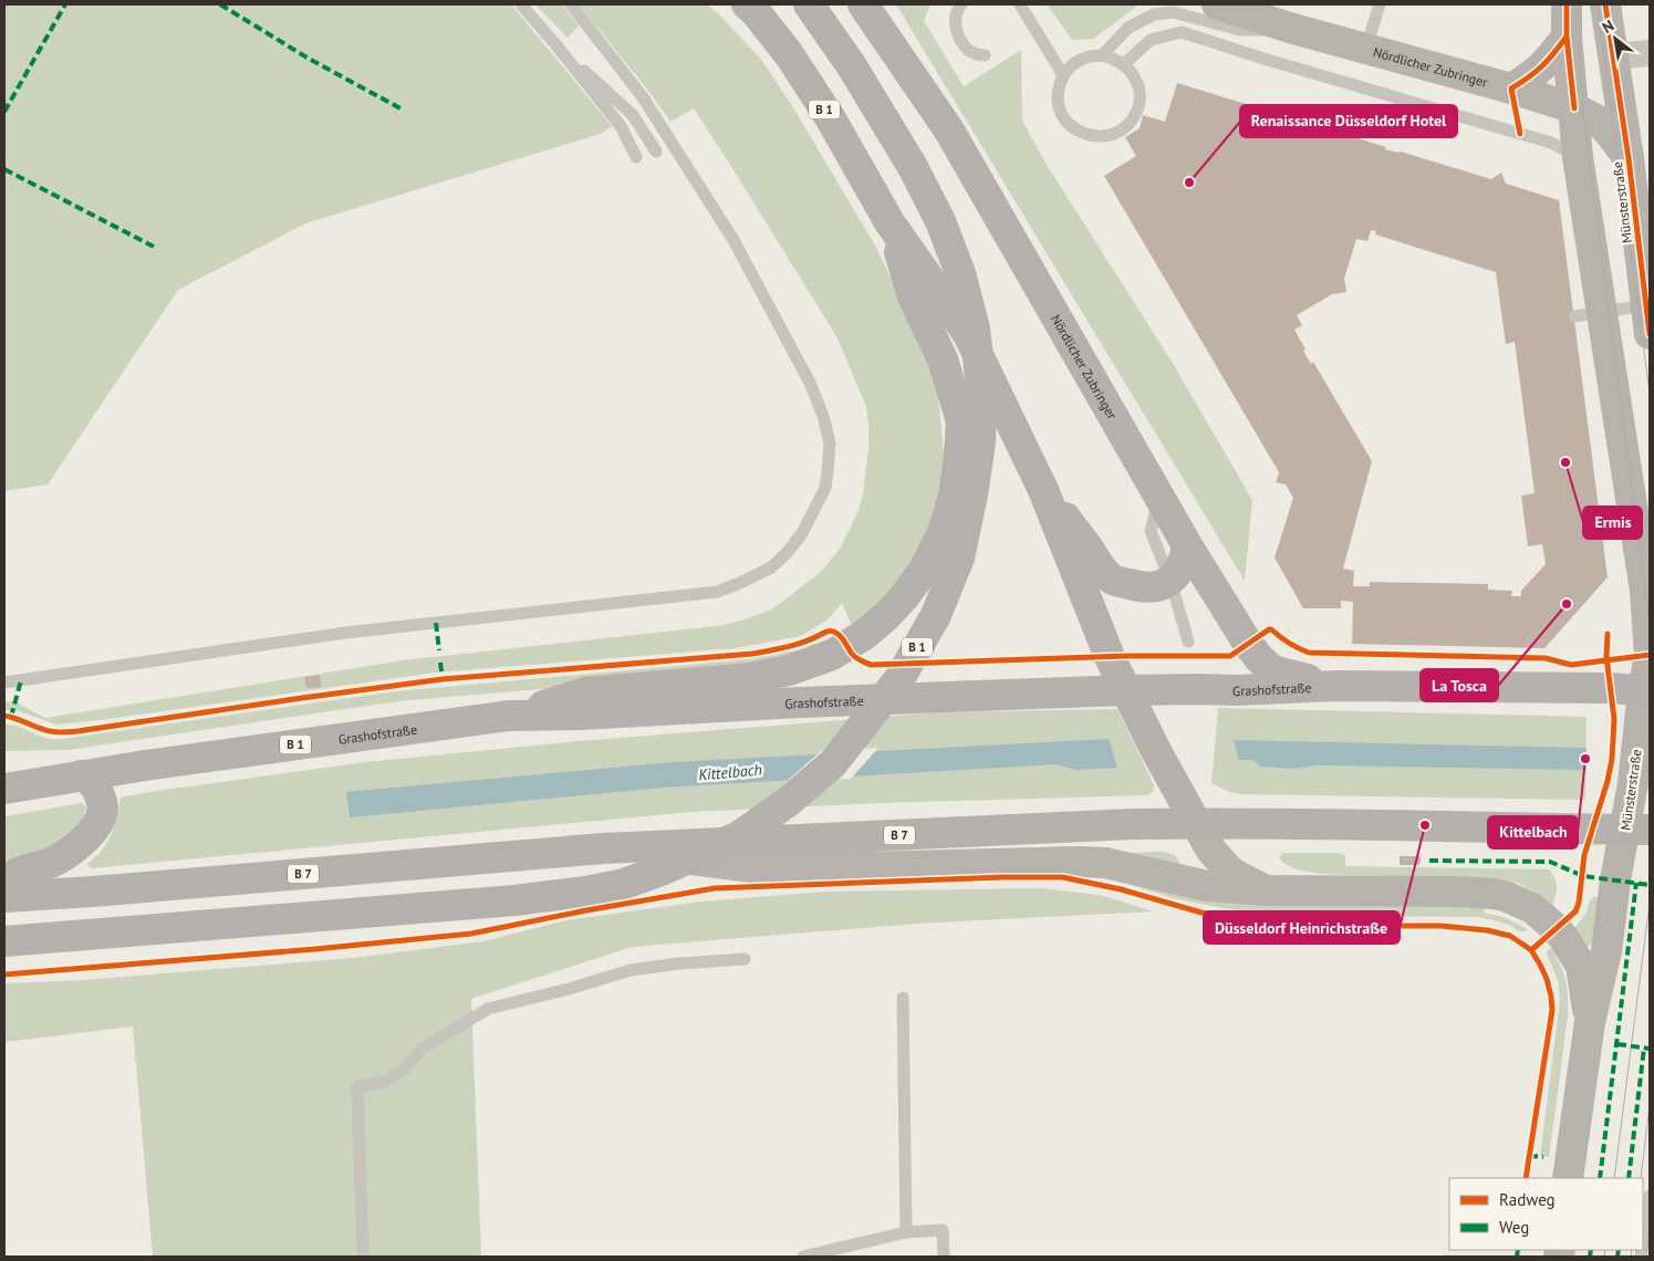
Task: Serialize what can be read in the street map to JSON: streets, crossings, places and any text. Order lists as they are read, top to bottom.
{
  "streets": {
    "main road": [
      "Nördlicher Zubringer",
      "B 1",
      "Münsterstraße",
      "Grashofstraße",
      "B 7"
    ]
  },
  "crossings": [
    ["Nördlicher Zubringer", "Münsterstraße"],
    ["Nördlicher Zubringer", "Grashofstraße"],
    ["B 1", "Grashofstraße"],
    ["Münsterstraße", "Grashofstraße"],
    ["Münsterstraße", "B 7"]
  ],
  "water": ["Kittelbach"],
  "places": [
    "Renaissance Düsseldorf Hotel",
    "Ermis",
    "La Tosca",
    "Kittelbach",
    "Düsseldorf Heinrichstraße"
  ],
  "legend": ["Radweg", "Weg"],
  "north": "top left"
}
